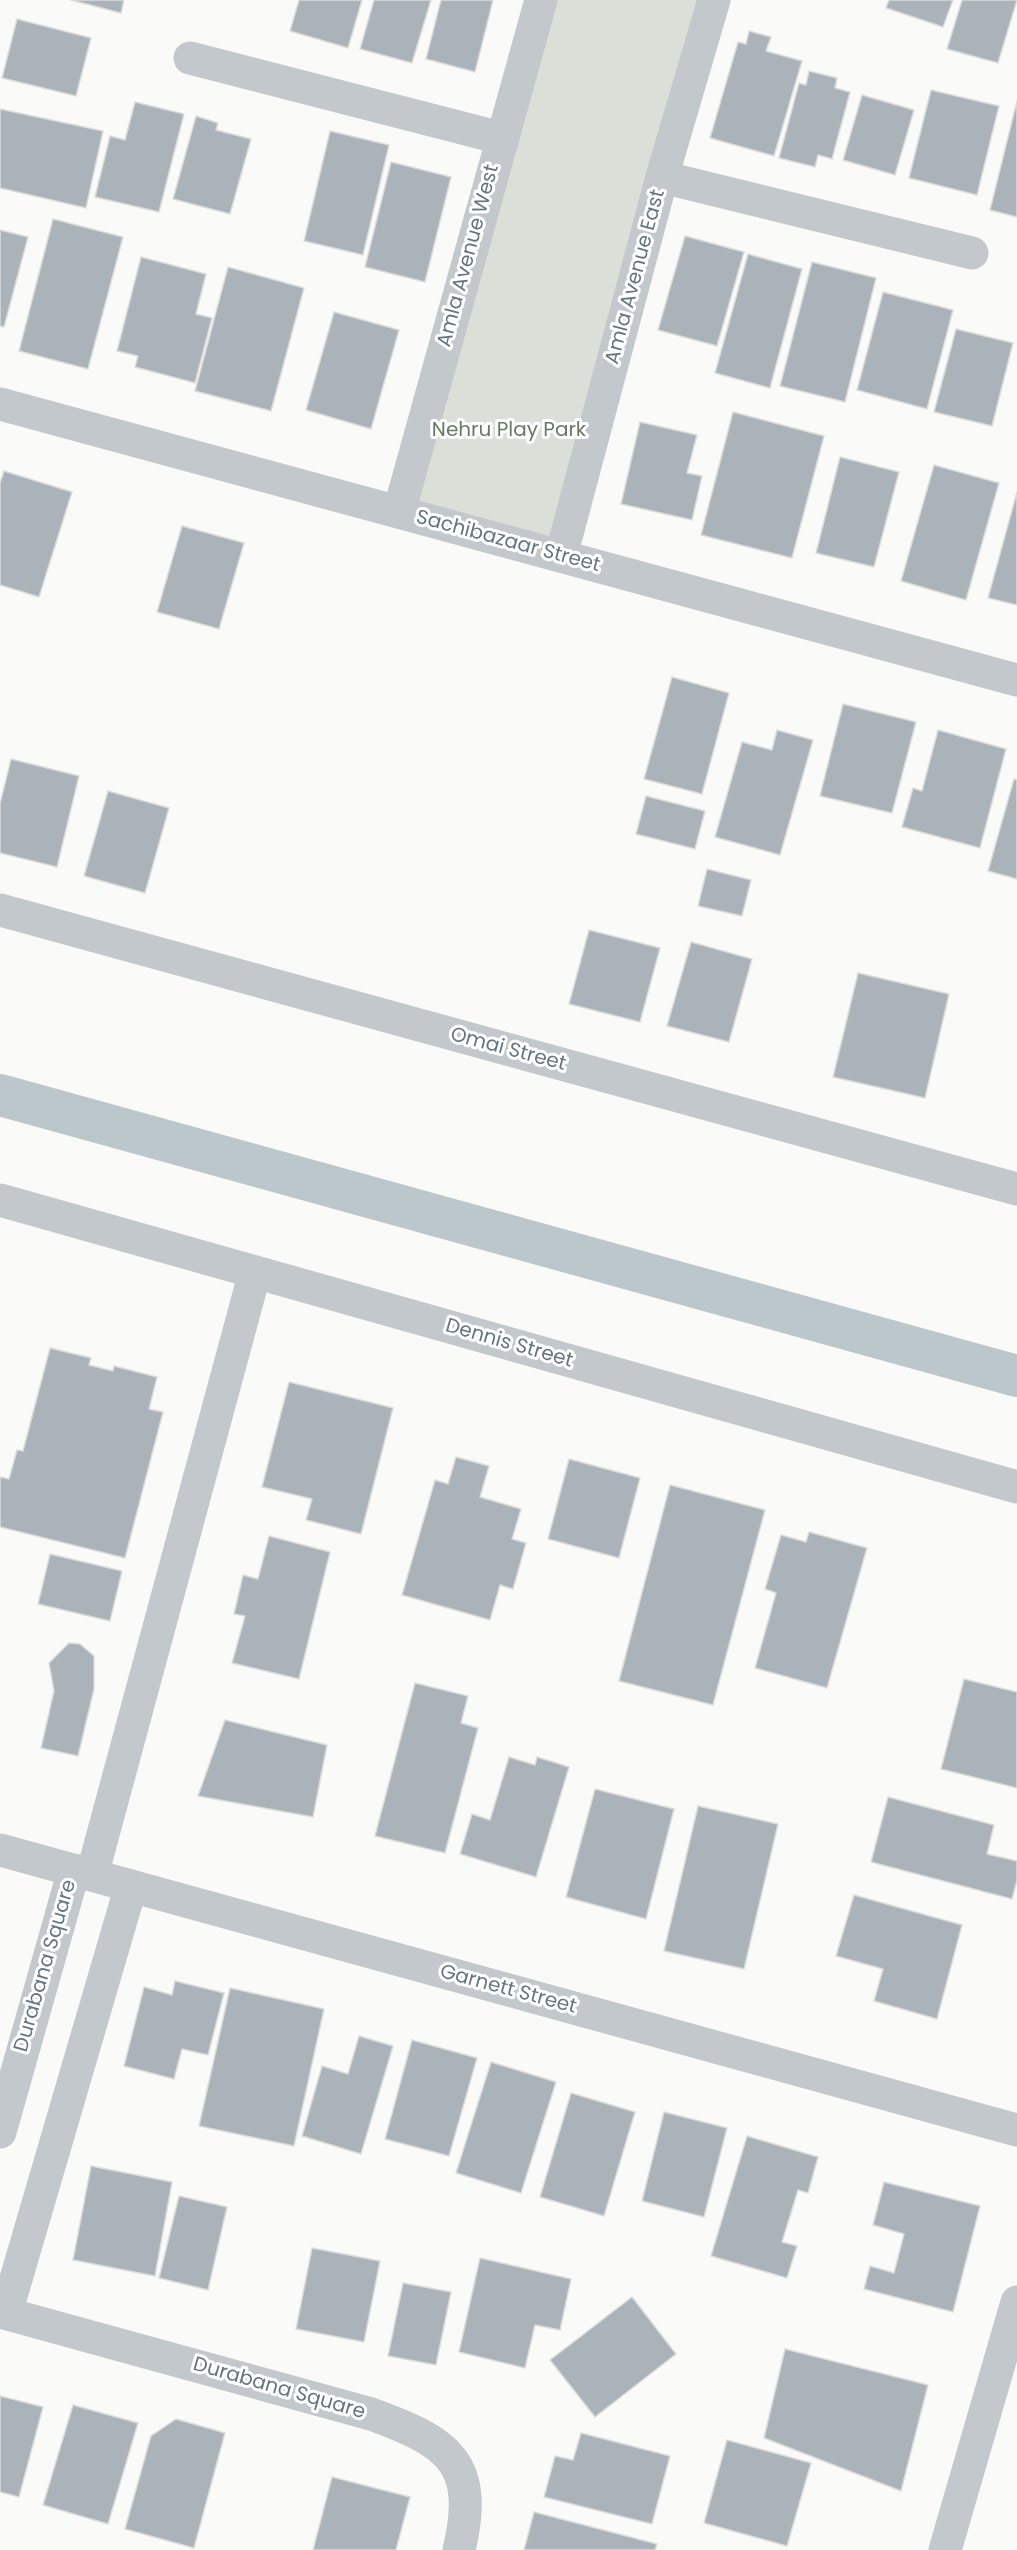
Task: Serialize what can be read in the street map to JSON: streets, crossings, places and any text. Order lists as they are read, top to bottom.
{
  "streets": {
    "street": [
      "Amla Avenue West",
      "Amla Avenue East",
      "Sachibazaar Street",
      "Omai Street",
      "Dennis Street",
      "Durabana Square",
      "Garnett Street"
    ]
  },
  "crossings": [
    ["Amla Avenue West", "Sachibazaar Street"],
    ["Amla Avenue East", "Sachibazaar Street"],
    ["Dennis Street", "Durabana Square"],
    ["Durabana Square", "Garnett Street"]
  ],
  "parks": ["Nehru Play Park"]
}
